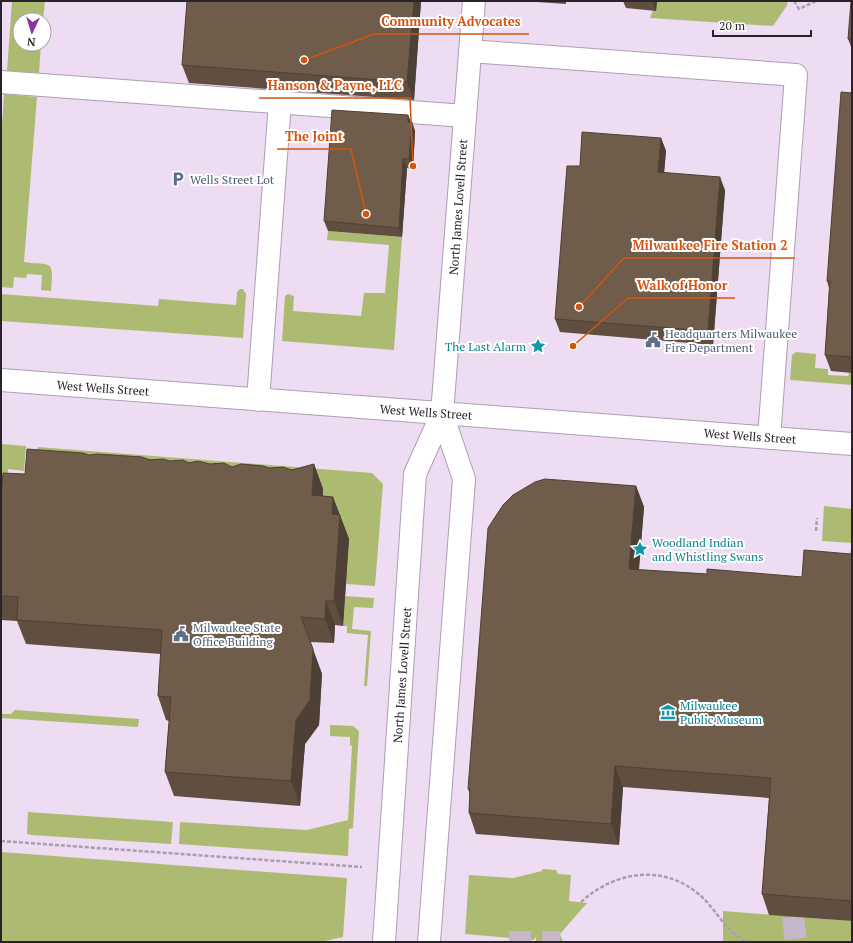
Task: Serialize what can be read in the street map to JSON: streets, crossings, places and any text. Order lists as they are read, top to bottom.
{
  "streets": {
    "street": ["North James Lovell Street", "West Wells Street"]
  },
  "crossings": [
    ["North James Lovell Street", "West Wells Street"]
  ],
  "places": {
    "other": [
      "Community Advocates",
      "Hanson & Payne, LLC",
      "The Joint",
      "Milwaukee Fire Station 2",
      "Walk of Honor"
    ],
    "parking": ["Wells Street Lot"],
    "public building": ["Headquarters Milwaukee Fire Department", "Milwaukee State Office Building"],
    "place": ["The Last Alarm", "Woodland Indian and Whistling Swans"],
    "museum": ["Milwaukee Public Museum"]
  },
  "scale_bar": "20 m",
  "north": "bottom"
}
